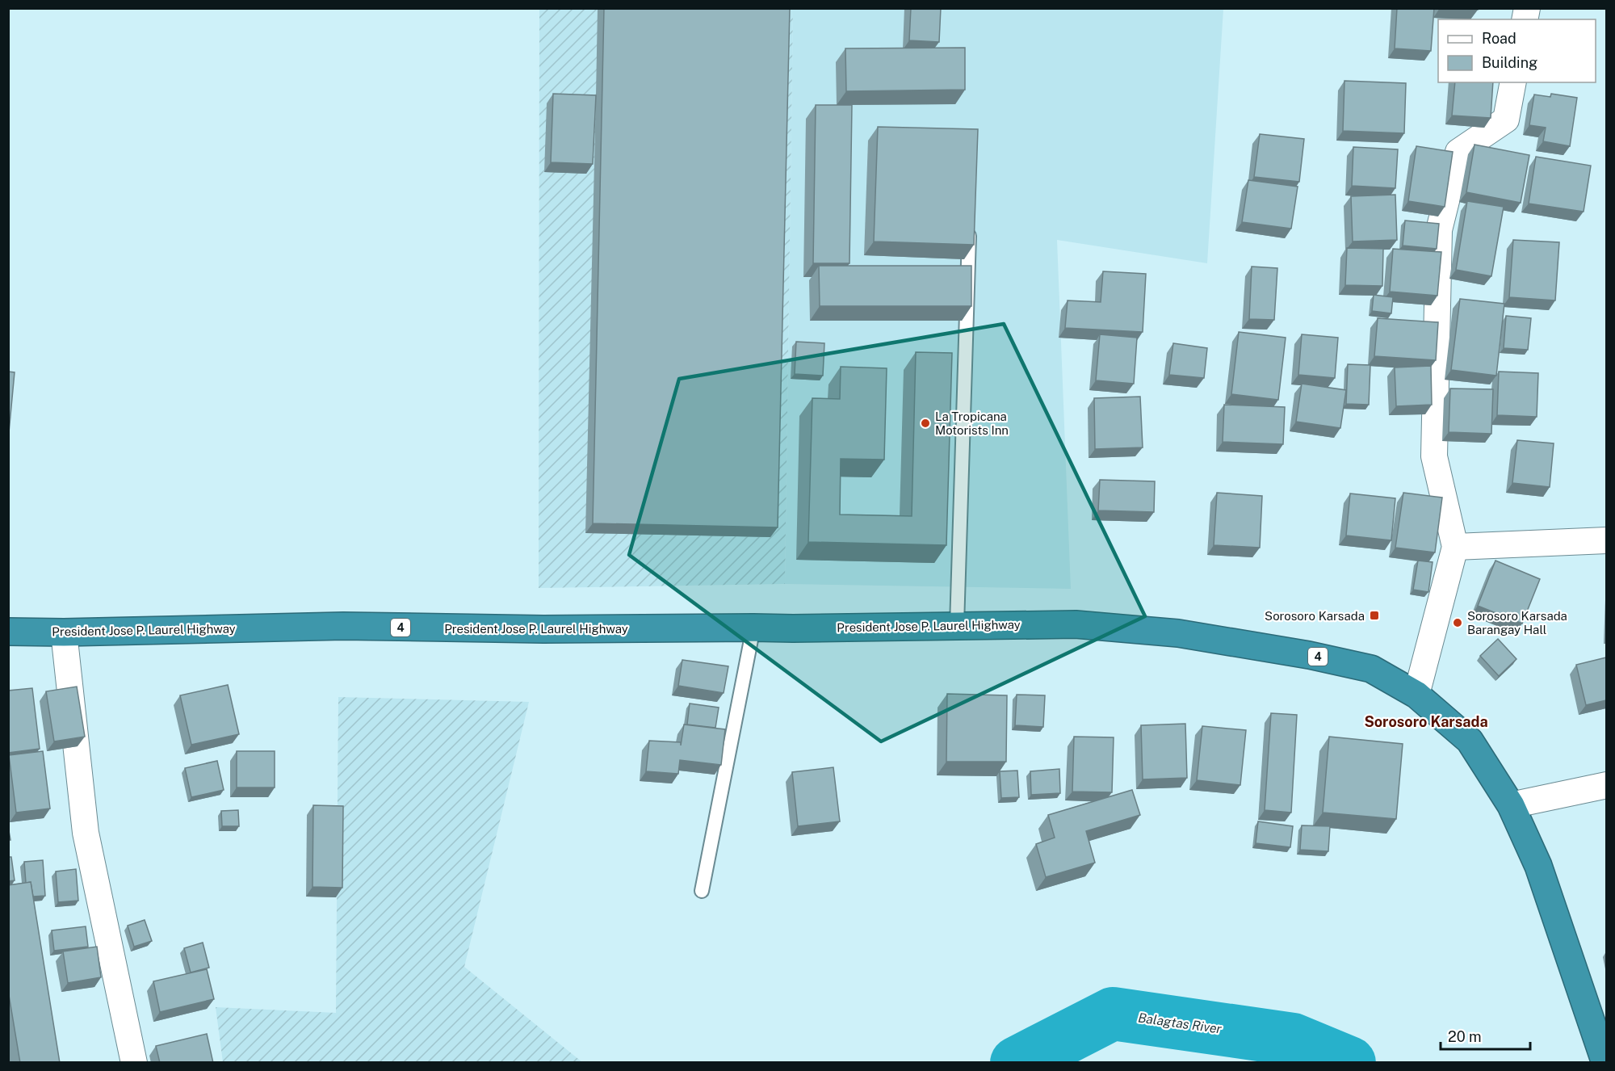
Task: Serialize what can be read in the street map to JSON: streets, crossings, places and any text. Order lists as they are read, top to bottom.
{
  "streets": {
    "highway": ["President Jose P. Laurel Highway", "4"]
  },
  "districts": ["Sorosoro Karsada"],
  "water": ["Balagtas River"],
  "places": {
    "other": ["La Tropicana Motorists Inn", "Sorosoro Karsada Barangay Hall"],
    "transit": ["Sorosoro Karsada"]
  },
  "legend": ["Road", "Building"],
  "scale_bar": "20 m"
}
